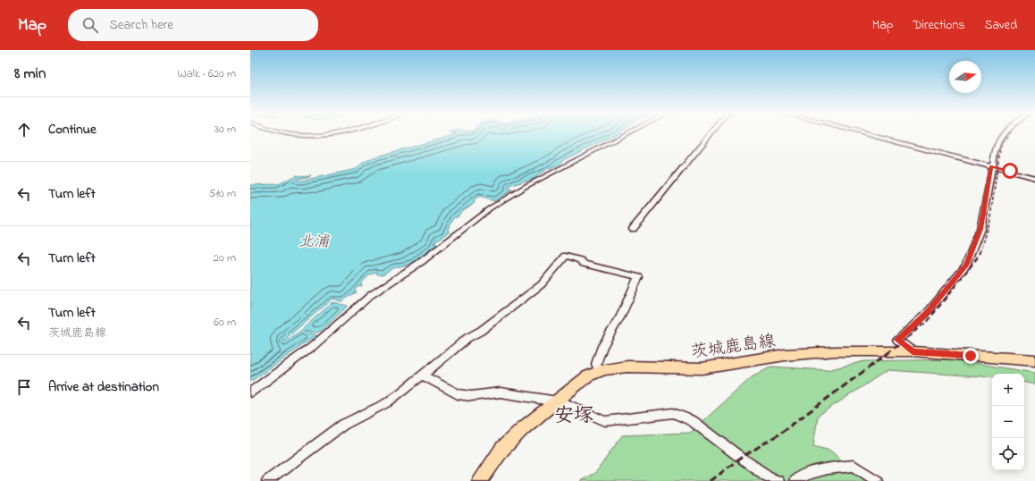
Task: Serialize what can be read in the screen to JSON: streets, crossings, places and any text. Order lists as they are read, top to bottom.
{
  "streets": {
    "main road": ["茨城鹿島線"]
  },
  "districts": ["安塚"],
  "water": ["北浦"],
  "north": "right",
  "page": {
    "header": "Map",
    "search": "Search here",
    "nav": ["Map", "Directions", "Saved"],
    "heading": ["8 min", "Walk · 620 m"],
    "list": [
      ["Continue", "30 m"],
      ["Turn left", "510 m"],
      ["Turn left", "20 m"],
      ["Turn left", "茨城鹿島線", "60 m"],
      "Arrive at destination"
    ],
    "map_buttons": ["+", "−"]
  }
}
